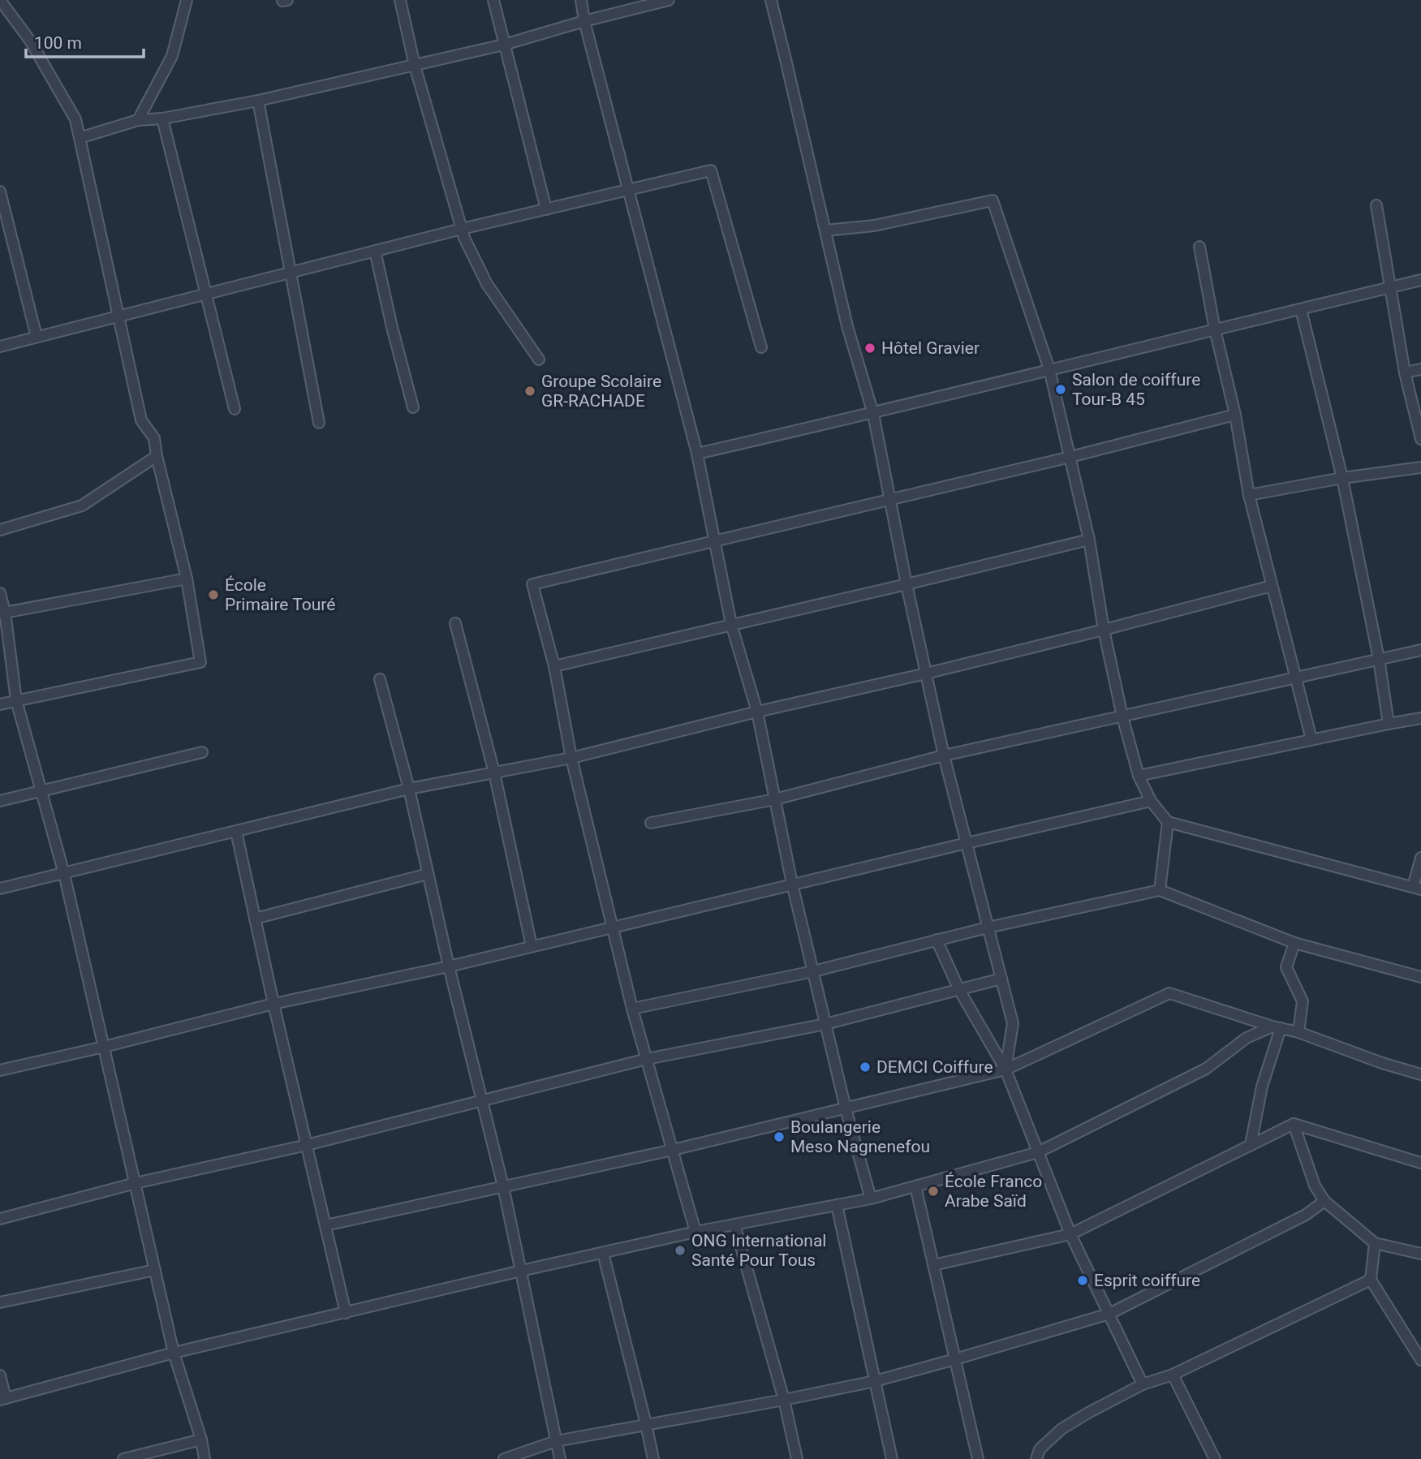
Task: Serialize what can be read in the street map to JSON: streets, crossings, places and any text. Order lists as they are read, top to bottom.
{
  "places": [
    "Hôtel Gravier",
    "Salon de coiffure Tour-B 45",
    "Groupe Scolaire GR-RACHADE",
    "École Primaire Touré",
    "DEMCI Coiffure",
    "Boulangerie Meso Nagnenefou",
    "École Franco Arabe Saïd",
    "ONG International Santé Pour Tous",
    "Esprit coiffure"
  ],
  "scale_bar": "100 m"
}
